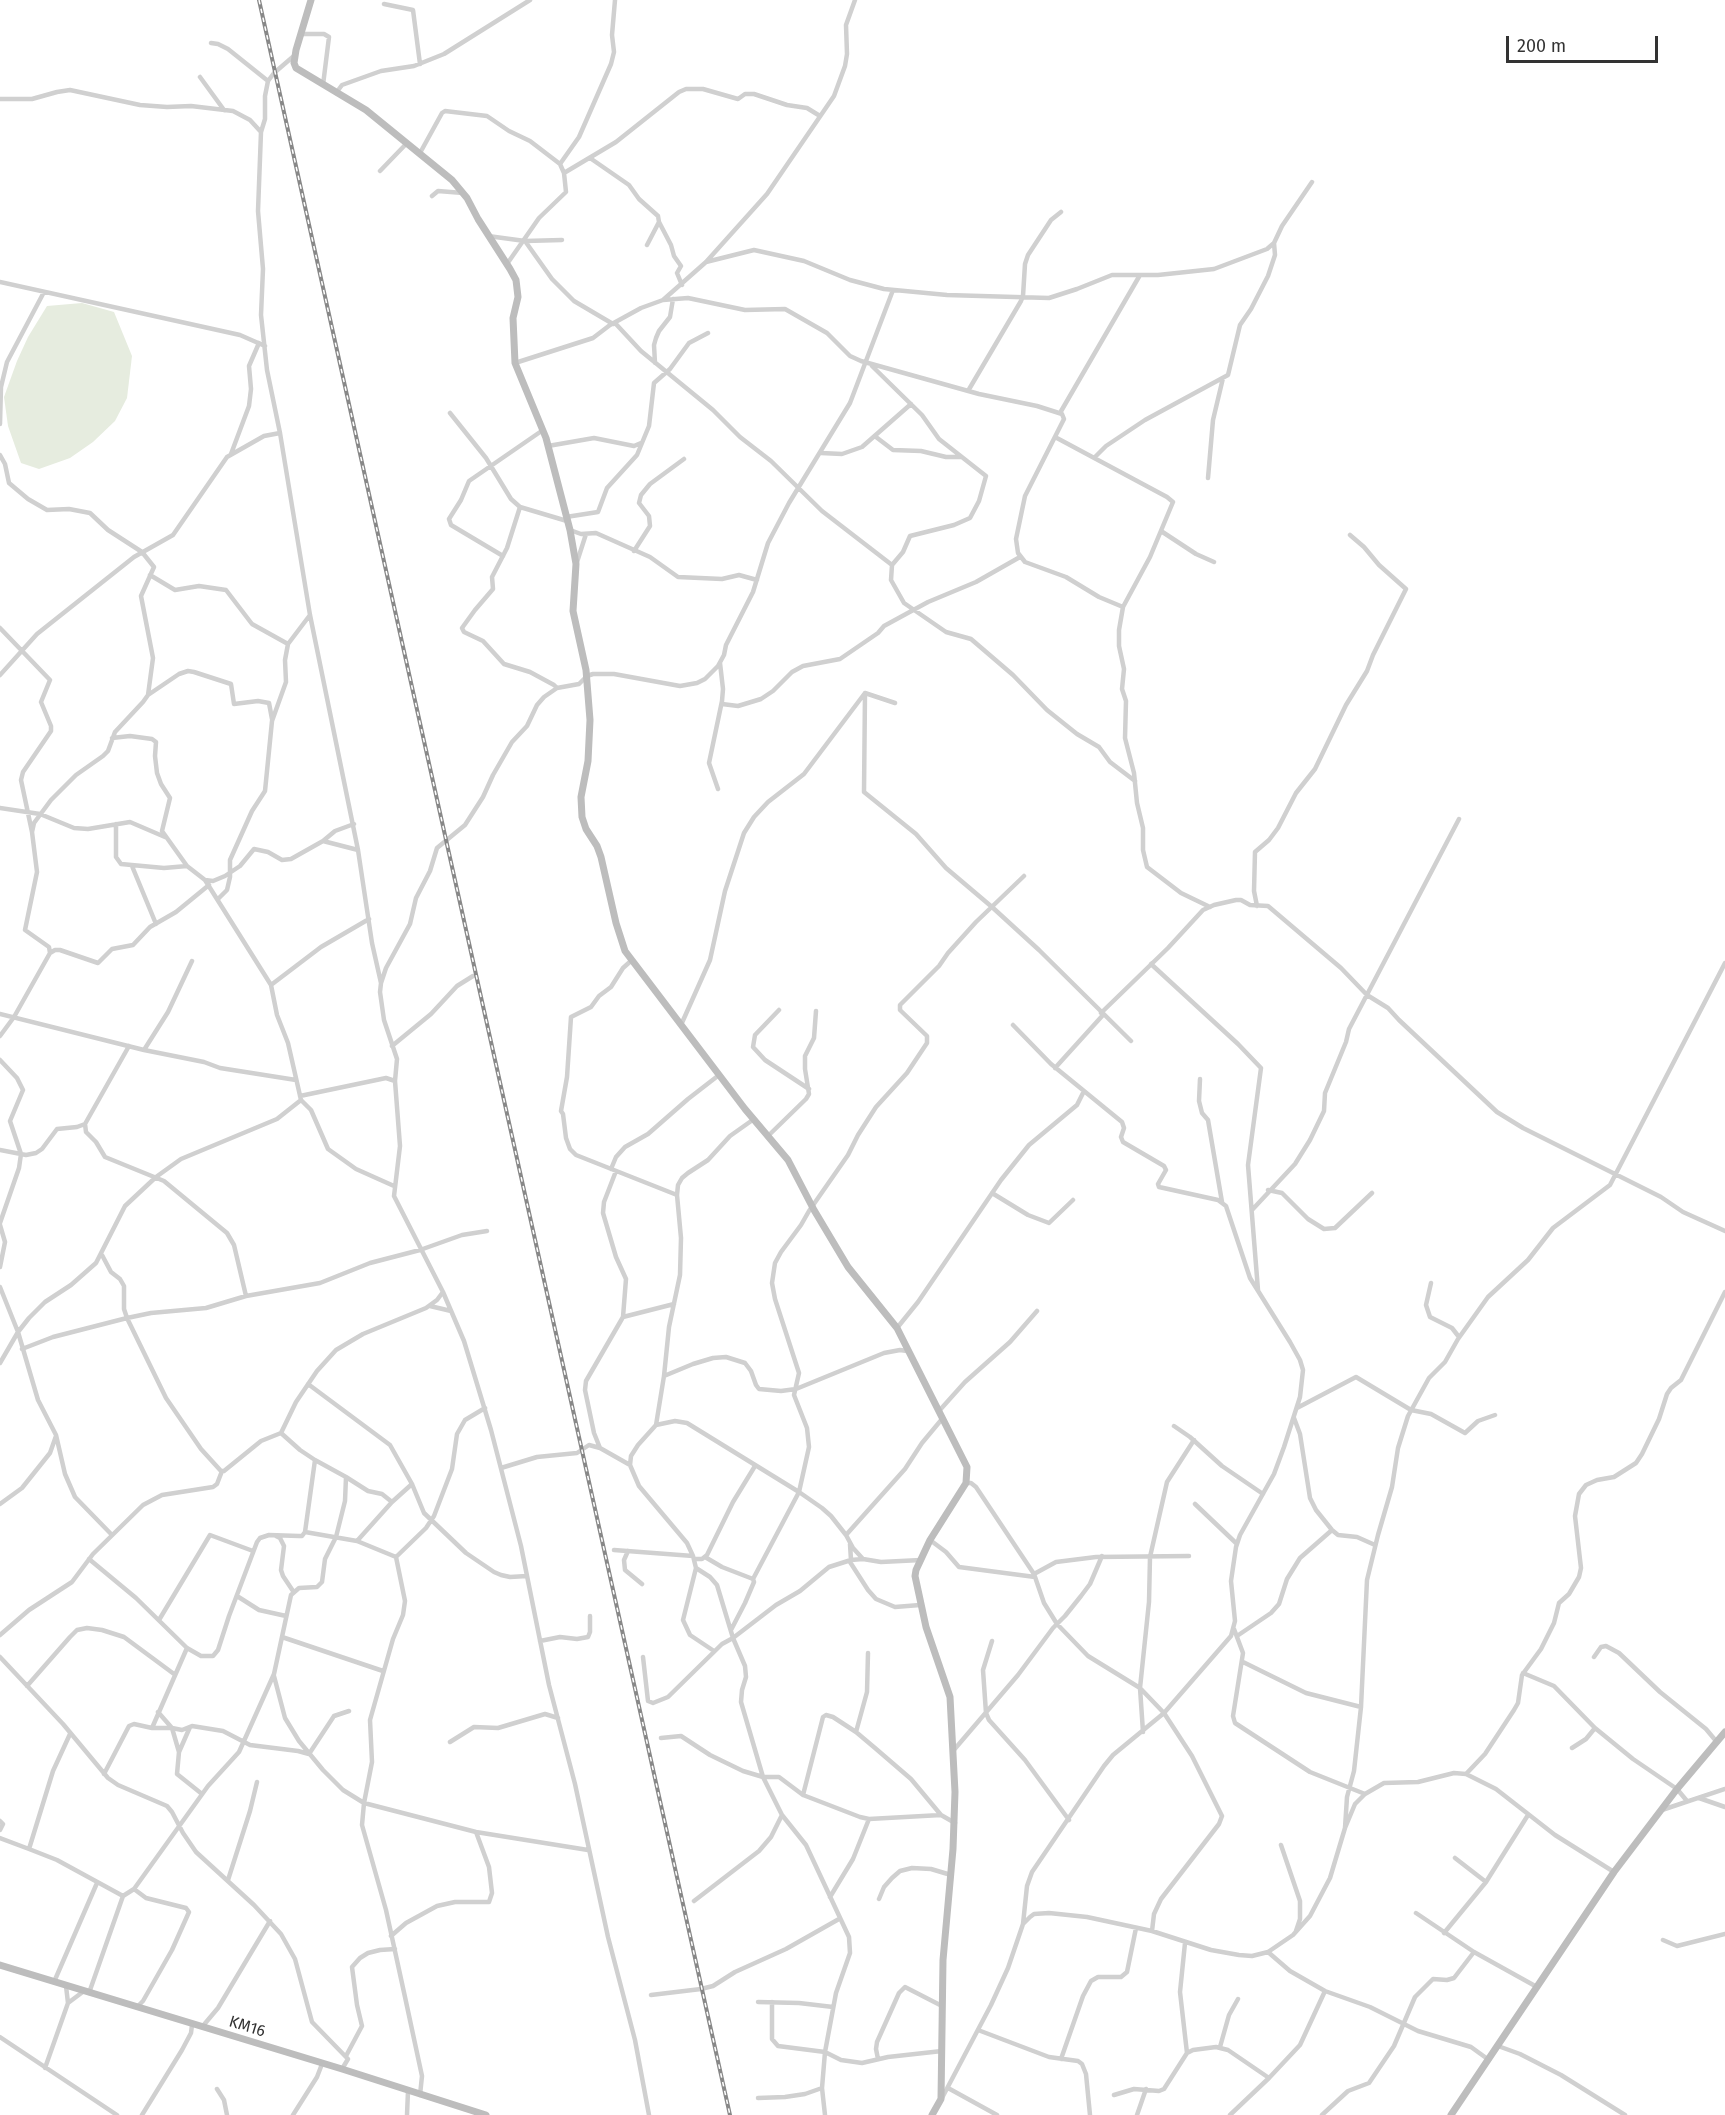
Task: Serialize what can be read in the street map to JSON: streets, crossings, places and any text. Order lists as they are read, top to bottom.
{
  "streets": {
    "street": ["KM16"]
  },
  "scale_bar": "200 m"
}
